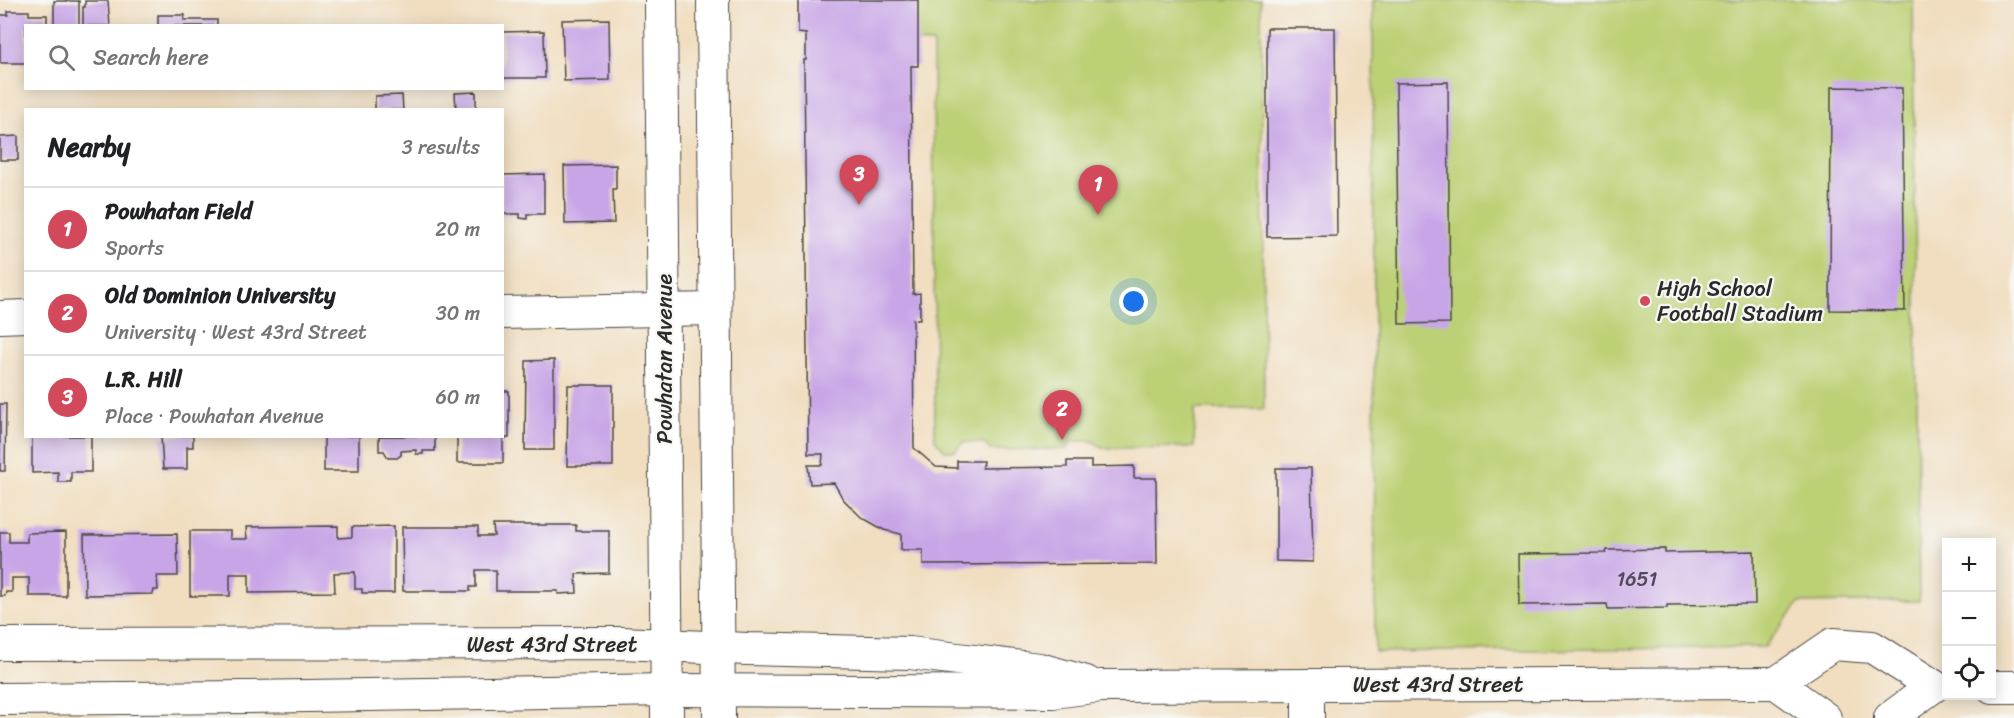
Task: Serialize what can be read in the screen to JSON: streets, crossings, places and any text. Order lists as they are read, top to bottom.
{
  "streets": {
    "street": ["Powhatan Avenue", "West 43rd Street"]
  },
  "crossings": [
    ["Powhatan Avenue", "West 43rd Street"]
  ],
  "places": ["High School Football Stadium"],
  "house_numbers": ["1651"],
  "page": {
    "search": "Search here",
    "heading": ["Nearby", "3 results"],
    "pins": ["3", "1", "2"],
    "list": [
      {
        "mark": "1",
        "name": "Powhatan Field",
        "note": "Sports",
        "value": "20 m"
      },
      {
        "mark": "2",
        "name": "Old Dominion University",
        "note": "University · West 43rd Street",
        "value": "30 m"
      },
      {
        "mark": "3",
        "name": "L.R. Hill",
        "note": "Place · Powhatan Avenue",
        "value": "60 m"
      }
    ],
    "map_buttons": ["+", "−"]
  }
}
